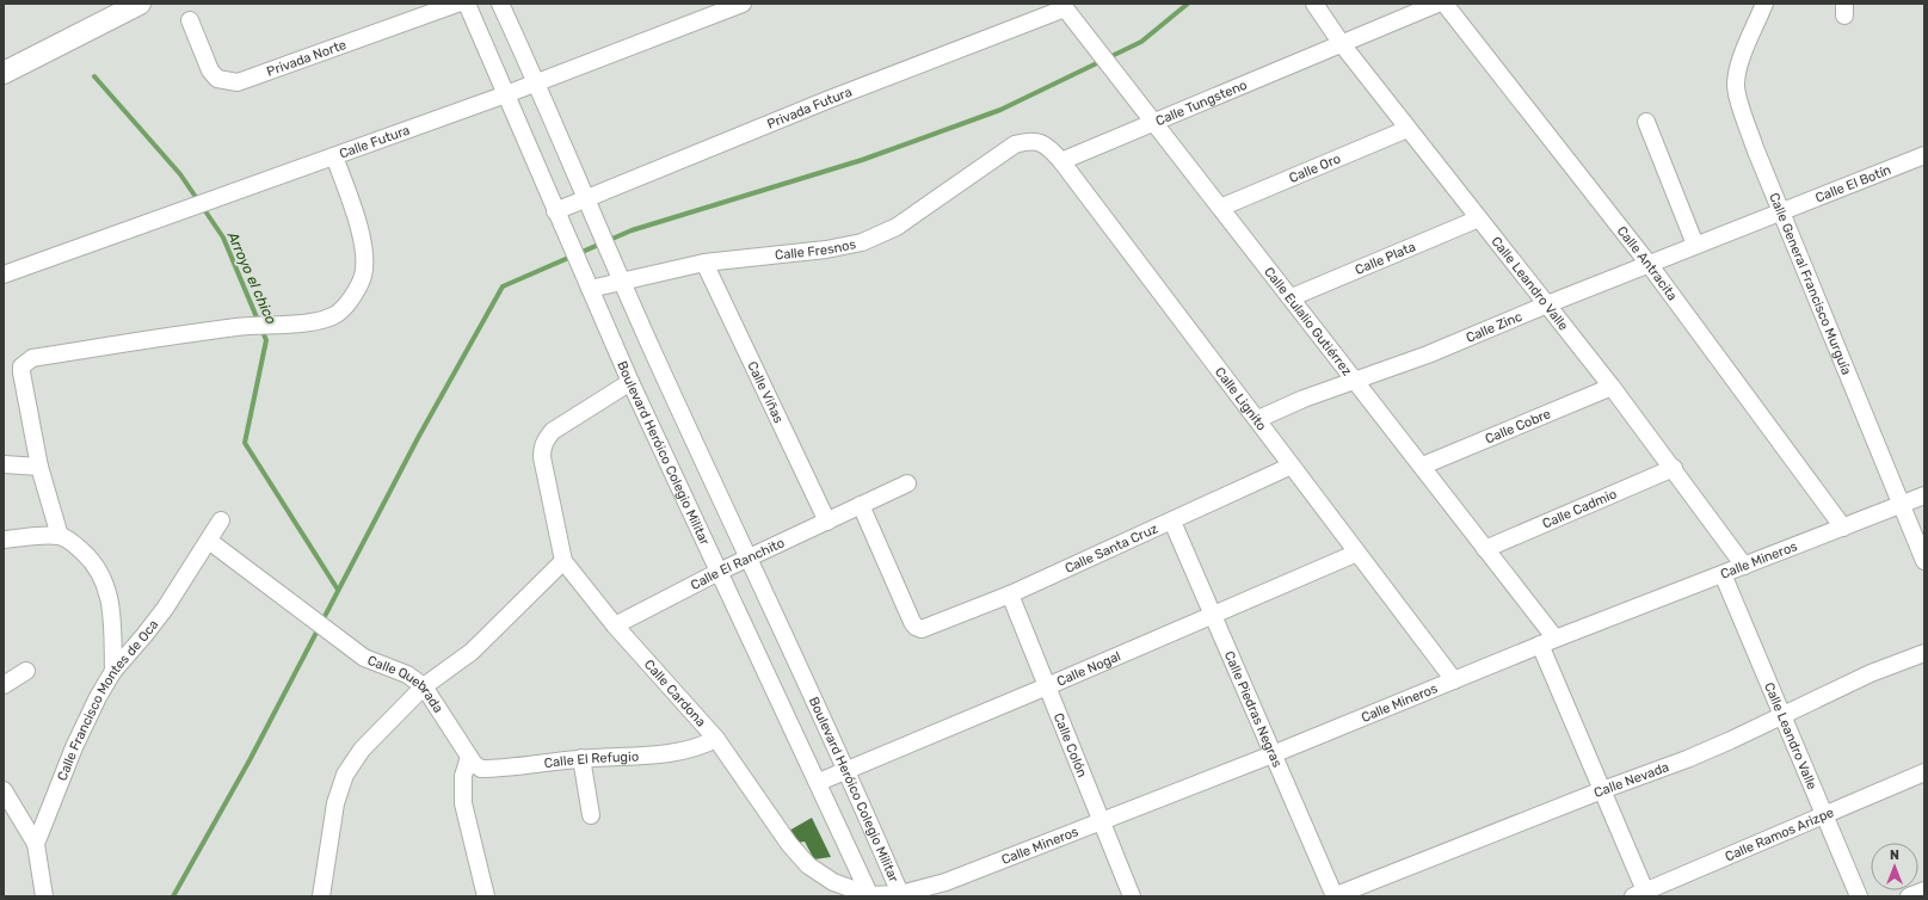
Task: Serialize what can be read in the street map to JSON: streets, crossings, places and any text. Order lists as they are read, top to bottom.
{
  "streets": {
    "street": [
      "Privada Norte",
      "Calle Tungsteno",
      "Privada Futura",
      "Calle Futura",
      "Calle Oro",
      "Calle El Botín",
      "Calle Fresnos",
      "Calle Plata",
      "Calle Antracita",
      "Calle Leandro Valle",
      "Calle General Francisco Murguía",
      "Calle Eulalio Gutiérrez",
      "Calle Zinc",
      "Calle Viñas",
      "Calle Lignito",
      "Calle Cobre",
      "Boulevard Heróico Colegio Militar",
      "Calle Cadmio",
      "Calle Santa Cruz",
      "Calle Mineros",
      "Calle El Ranchito",
      "Calle Nogal",
      "Calle Quebrada",
      "Calle Cardona",
      "Calle Francisco Montes de Oca",
      "Calle Piedras Negras",
      "Calle Colón",
      "Calle El Refugio",
      "Calle Nevada",
      "Calle Ramos Arizpe"
    ]
  },
  "crossings": [
    ["Calle Tungsteno", "Calle Leandro Valle"],
    ["Calle Tungsteno", "Calle Eulalio Gutiérrez"],
    ["Calle Tungsteno", "Calle Lignito"],
    ["Privada Futura", "Calle Eulalio Gutiérrez"],
    ["Privada Futura", "Boulevard Heróico Colegio Militar"],
    ["Calle Futura", "Boulevard Heróico Colegio Militar"],
    ["Calle Oro", "Calle Leandro Valle"],
    ["Calle Oro", "Calle Eulalio Gutiérrez"],
    ["Calle El Botín", "Calle General Francisco Murguía"],
    ["Calle El Botín", "Calle Zinc"],
    ["Calle Fresnos", "Calle Viñas"],
    ["Calle Fresnos", "Calle Lignito"],
    ["Calle Fresnos", "Boulevard Heróico Colegio Militar"],
    ["Calle Plata", "Calle Leandro Valle"],
    ["Calle Plata", "Calle Eulalio Gutiérrez"],
    ["Calle Antracita", "Calle Zinc"],
    ["Calle Antracita", "Calle Mineros"],
    ["Calle Leandro Valle", "Calle Zinc"],
    ["Calle Leandro Valle", "Calle Cobre"],
    ["Calle Leandro Valle", "Calle Cadmio"],
    ["Calle Leandro Valle", "Calle Mineros"],
    ["Calle Leandro Valle", "Calle Nevada"],
    ["Calle Leandro Valle", "Calle Ramos Arizpe"],
    ["Calle General Francisco Murguía", "Calle Zinc"],
    ["Calle General Francisco Murguía", "Calle Mineros"],
    ["Calle Eulalio Gutiérrez", "Calle Zinc"],
    ["Calle Eulalio Gutiérrez", "Calle Cobre"],
    ["Calle Eulalio Gutiérrez", "Calle Cadmio"],
    ["Calle Eulalio Gutiérrez", "Calle Mineros"],
    ["Calle Zinc", "Calle Lignito"],
    ["Calle Viñas", "Calle El Ranchito"],
    ["Calle Lignito", "Calle Santa Cruz"],
    ["Calle Lignito", "Calle Mineros"],
    ["Calle Lignito", "Calle Nogal"],
    ["Boulevard Heróico Colegio Militar", "Calle Mineros"],
    ["Boulevard Heróico Colegio Militar", "Calle El Ranchito"],
    ["Boulevard Heróico Colegio Militar", "Calle Nogal"],
    ["Boulevard Heróico Colegio Militar", "Calle Cardona"],
    ["Calle Santa Cruz", "Calle El Ranchito"],
    ["Calle Santa Cruz", "Calle Piedras Negras"],
    ["Calle Santa Cruz", "Calle Colón"],
    ["Calle Mineros", "Calle Cardona"],
    ["Calle Mineros", "Calle Piedras Negras"],
    ["Calle Mineros", "Calle Colón"],
    ["Calle El Ranchito", "Calle Cardona"],
    ["Calle Nogal", "Calle Piedras Negras"],
    ["Calle Nogal", "Calle Colón"],
    ["Calle Quebrada", "Calle Francisco Montes de Oca"],
    ["Calle Quebrada", "Calle El Refugio"],
    ["Calle Cardona", "Calle El Refugio"],
    ["Calle Piedras Negras", "Calle Nevada"]
  ],
  "water": ["Arroyo el chico"],
  "north": "top"
}
